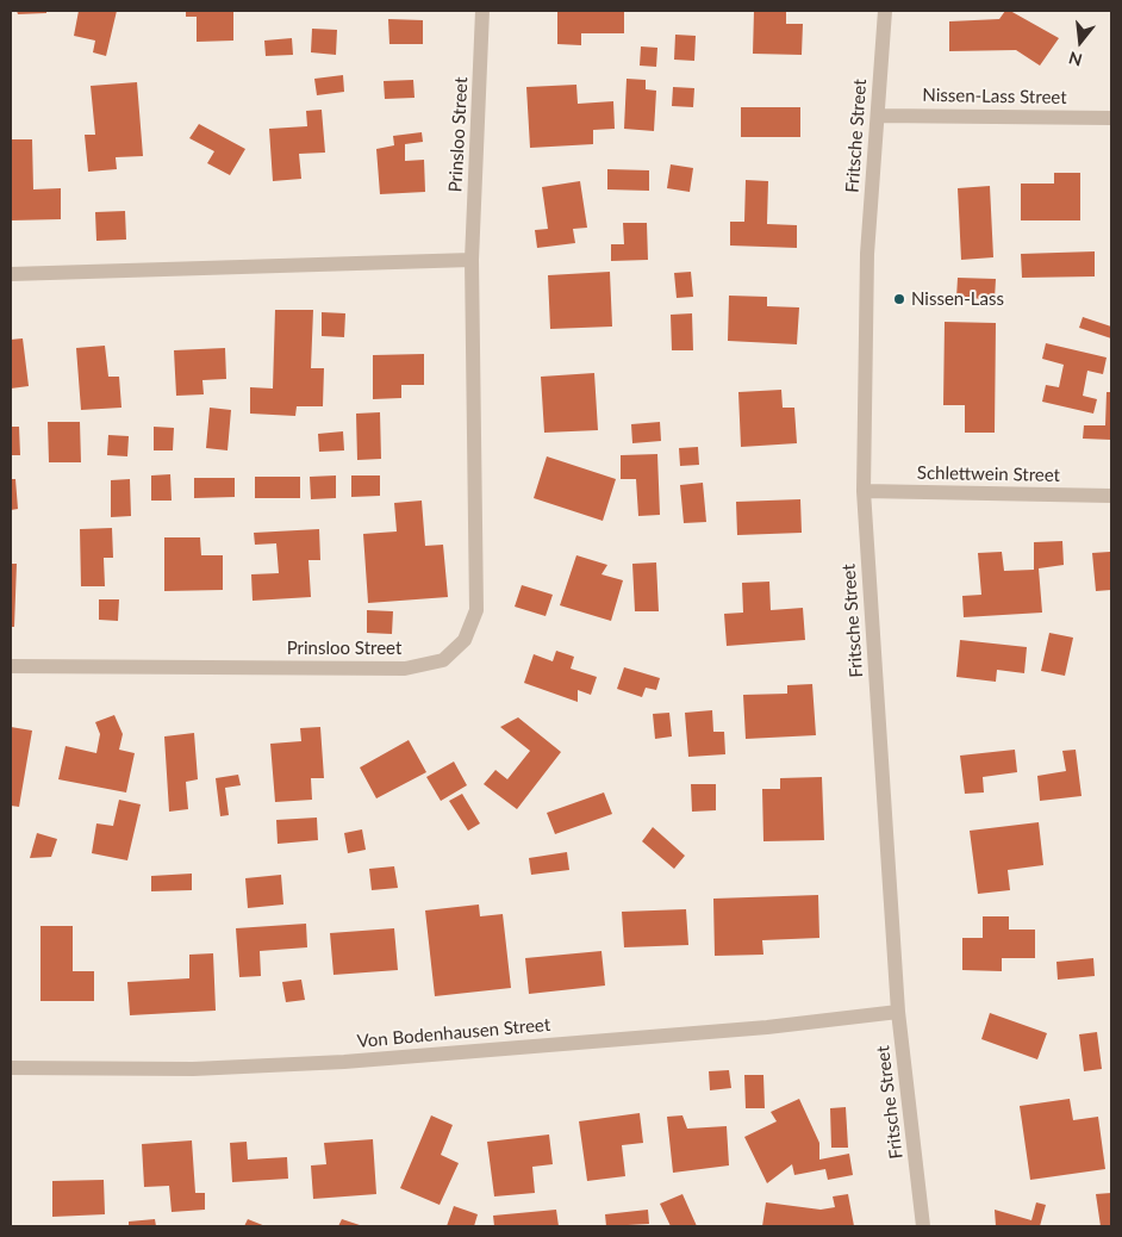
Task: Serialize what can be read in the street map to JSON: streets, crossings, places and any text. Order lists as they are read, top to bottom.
{
  "streets": {
    "street": [
      "Nissen-Lass Street",
      "Prinsloo Street",
      "Fritsche Street",
      "Schlettwein Street",
      "Von Bodenhausen Street"
    ]
  },
  "crossings": [
    ["Nissen-Lass Street", "Fritsche Street"],
    ["Fritsche Street", "Schlettwein Street"],
    ["Fritsche Street", "Von Bodenhausen Street"]
  ],
  "places": ["Nissen-Lass"],
  "north": "bottom"
}
